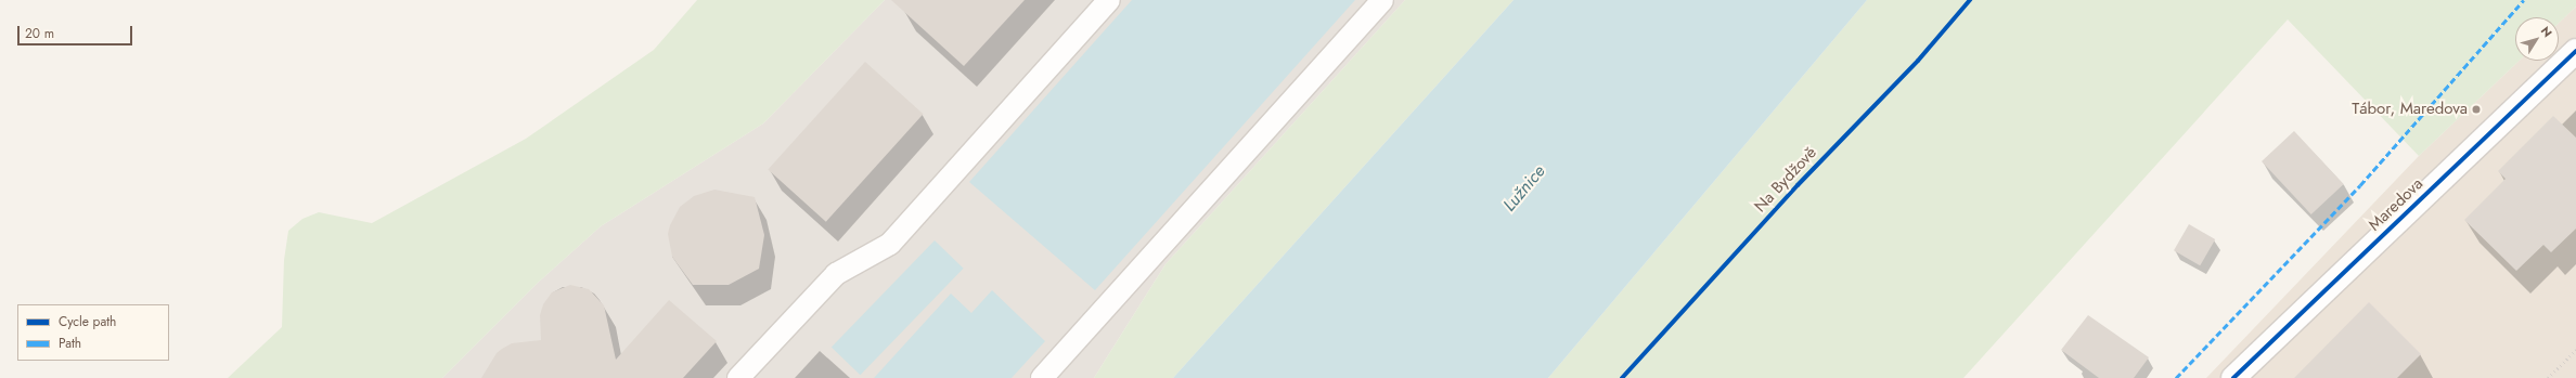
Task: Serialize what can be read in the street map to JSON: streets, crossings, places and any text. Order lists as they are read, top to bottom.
{
  "streets": {
    "street": ["Maredova"],
    "cycle path": ["Na Bydžově"]
  },
  "water": ["Lužnice"],
  "places": ["Tábor, Maredova"],
  "legend": ["Cycle path", "Path"],
  "scale_bar": "20 m",
  "north": "top right"
}
